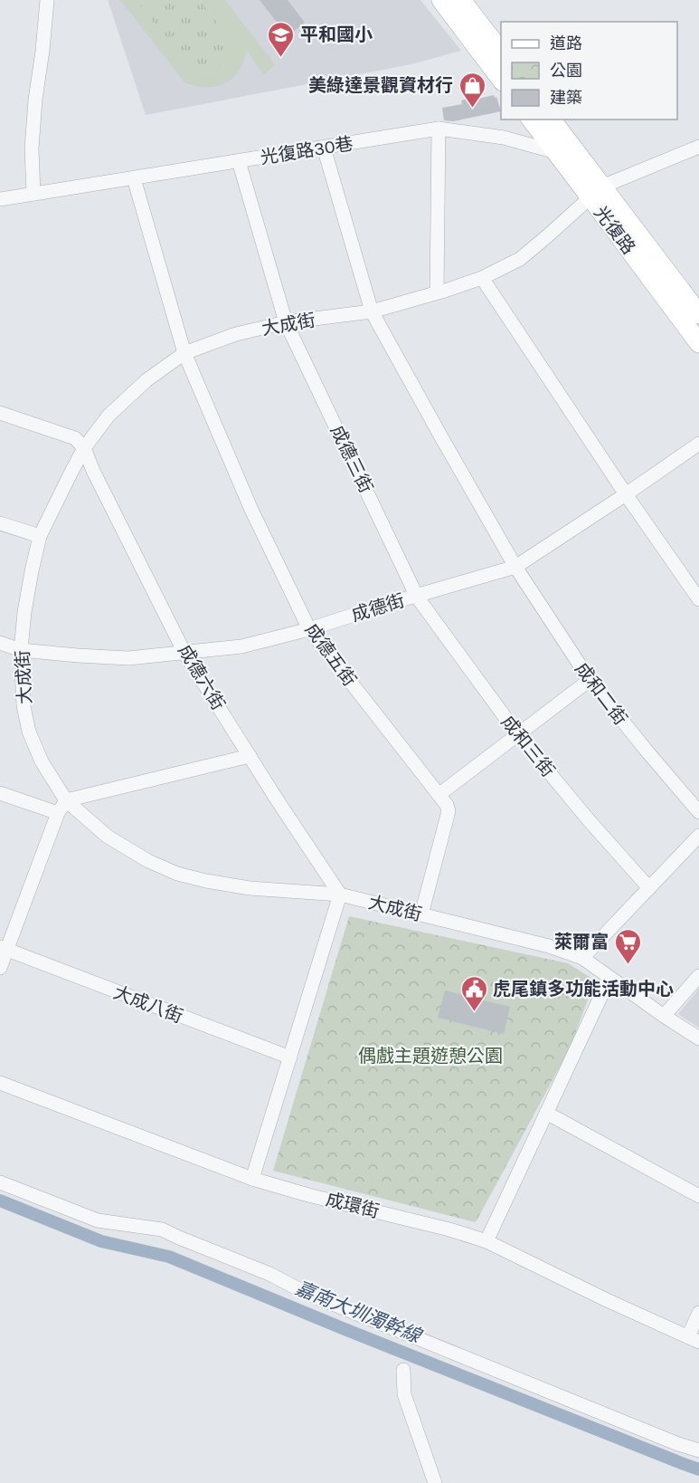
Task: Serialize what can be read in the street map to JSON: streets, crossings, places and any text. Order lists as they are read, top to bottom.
{
  "streets": {
    "main road": ["光復路"],
    "street": [
      "光復路30巷",
      "大成街",
      "成德三街",
      "成德街",
      "成德五街",
      "成德六街",
      "成和二街",
      "成和三街",
      "大成八街",
      "成環街"
    ]
  },
  "crossings": [
    ["光復路30巷", "光復路"],
    ["光復路30巷", "成德三街"],
    ["光復路30巷", "成德五街"],
    ["光復路30巷", "成和二街"],
    ["光復路", "大成街"],
    ["大成街", "成德三街"],
    ["大成街", "成德街"],
    ["大成街", "成德五街"],
    ["大成街", "成德六街"],
    ["大成街", "成和二街"],
    ["成德三街", "成德街"],
    ["成德三街", "成和三街"],
    ["成德街", "成德五街"],
    ["成德街", "成德六街"],
    ["成德街", "成和二街"],
    ["成德街", "成和三街"]
  ],
  "water": ["嘉南大圳濁幹線"],
  "parks": ["偶戲主題遊憩公園"],
  "places": {
    "school or university": ["平和國小"],
    "shop": ["美綠達景觀資材行"],
    "supermarket": ["萊爾富"],
    "public building": ["虎尾鎮多功能活動中心"]
  },
  "legend": ["道路", "公園", "建築"]
}
